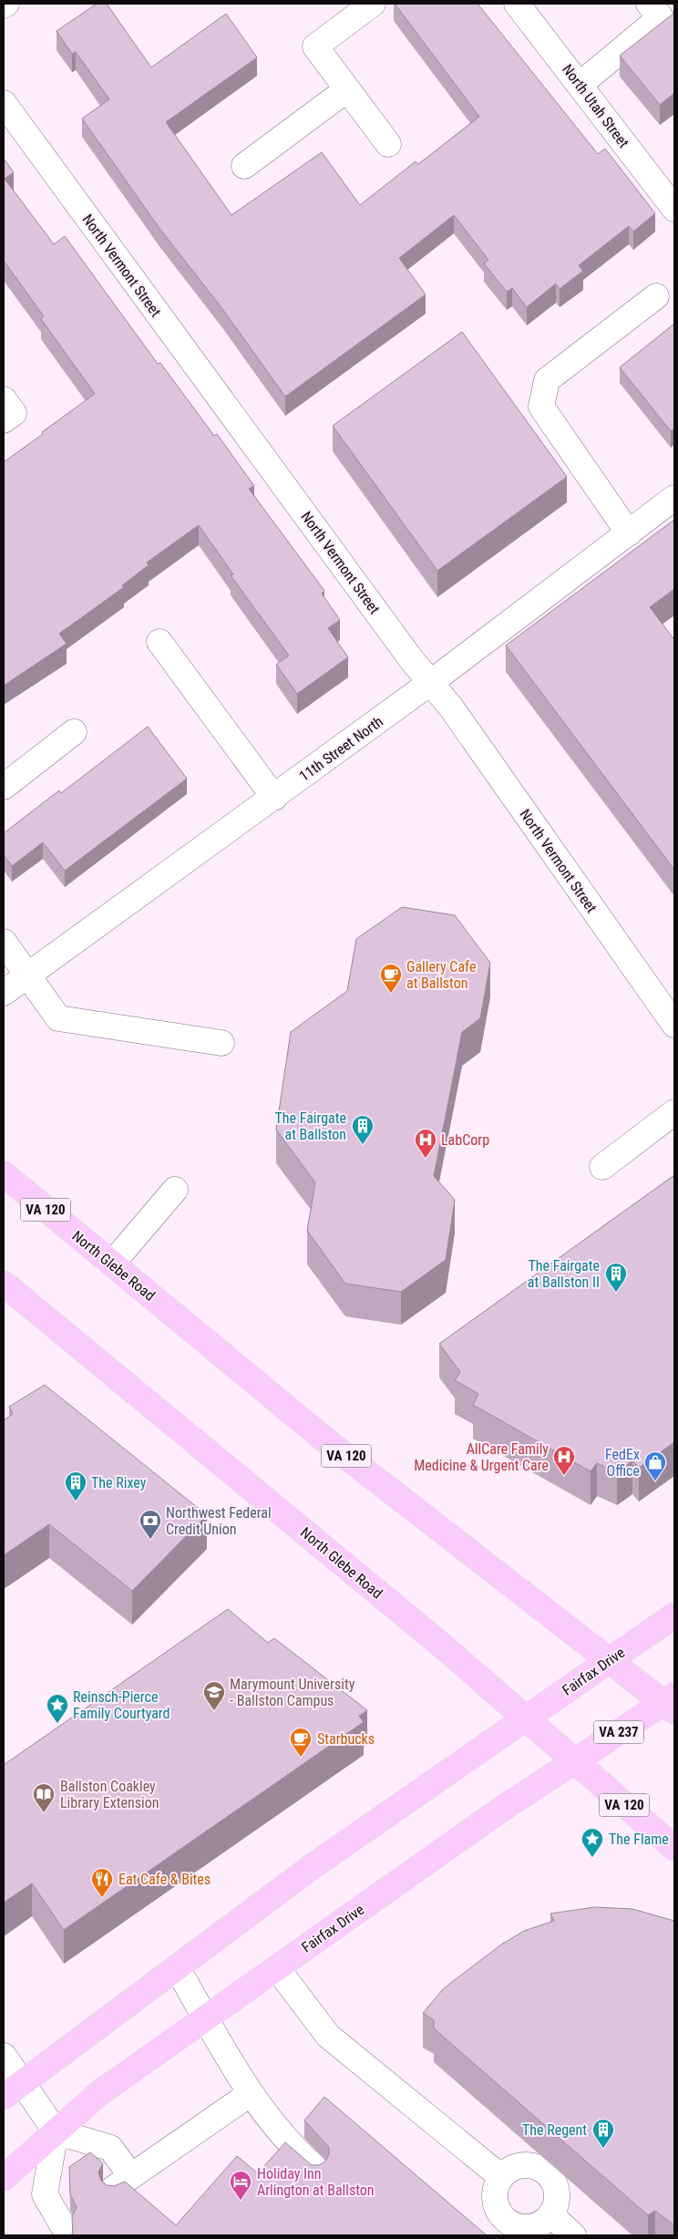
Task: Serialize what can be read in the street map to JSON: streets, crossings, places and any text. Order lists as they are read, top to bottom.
{
  "streets": {
    "main road": [
      "VA 120",
      "North Glebe Road",
      "Fairfax Drive",
      "VA 237"
    ],
    "street": ["North Utah Street", "North Vermont Street", "11th Street North"]
  },
  "crossings": [
    ["North Vermont Street", "11th Street North"],
    ["North Glebe Road", "Fairfax Drive"]
  ],
  "places": {
    "cafe": ["Gallery Cafe at Ballston", "Starbucks"],
    "building": [
      "The Fairgate at Ballston",
      "The Fairgate at Ballston II",
      "The Rixey",
      "The Regent"
    ],
    "hospital": ["LabCorp", "AllCare Family Medicine & Urgent Care"],
    "shop": ["FedEx Office"],
    "bank": ["Northwest Federal Credit Union"],
    "school or university": ["Marymount University - Ballston Campus"],
    "place": ["Reinsch-Pierce Family Courtyard", "The Flame"],
    "library": ["Ballston Coakley Library Extension"],
    "restaurant": ["Eat Cafe & Bites"],
    "hotel": ["Holiday Inn Arlington at Ballston"]
  }
}
